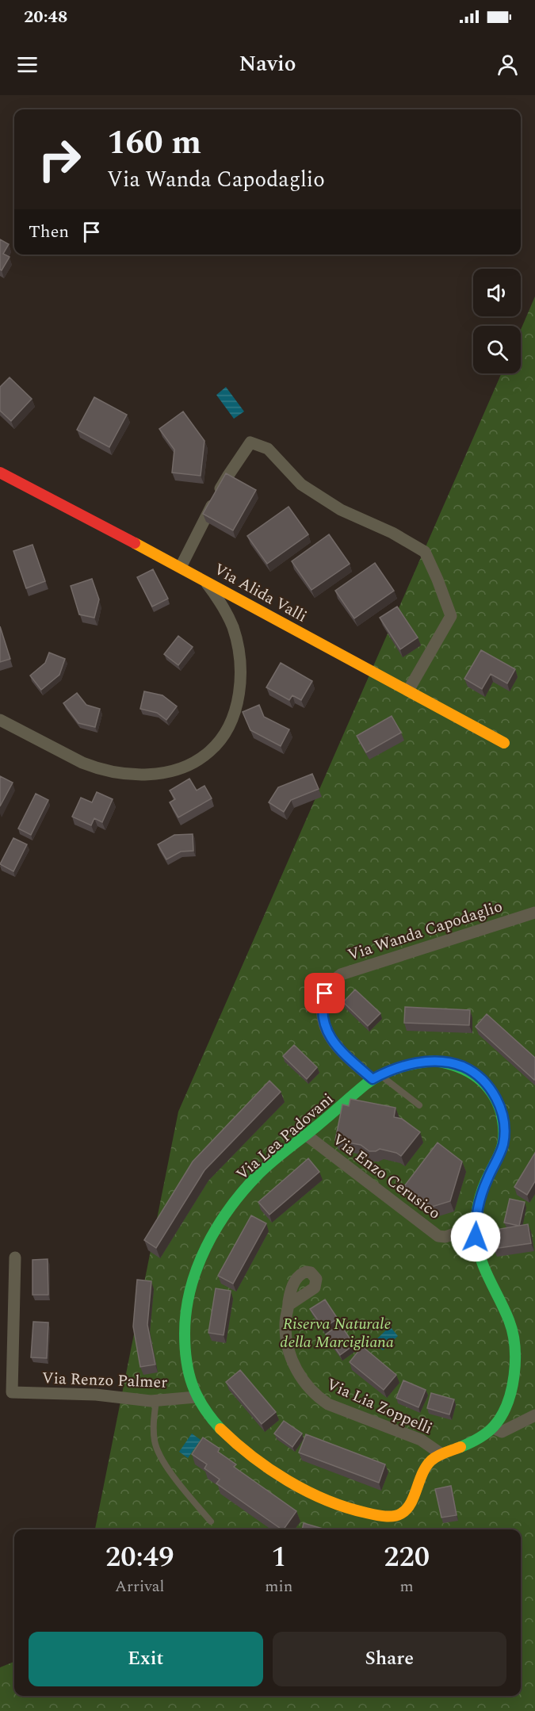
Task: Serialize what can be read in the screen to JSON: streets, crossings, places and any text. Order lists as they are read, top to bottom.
{
  "streets": {
    "street": [
      "Via Alida Valli",
      "Via Wanda Capodaglio",
      "Via Lea Padovani",
      "Via Enzo Cerusico",
      "Via Renzo Palmer",
      "Via Lia Zoppelli"
    ]
  },
  "crossings": [
    ["Via Wanda Capodaglio", "Via Lea Padovani"],
    ["Via Lea Padovani", "Via Enzo Cerusico"],
    ["Via Lea Padovani", "Via Renzo Palmer"],
    ["Via Lea Padovani", "Via Lia Zoppelli"]
  ],
  "parks": ["Riserva Naturale della Marcigliana"],
  "page": {
    "status": "20:48",
    "header": "Navio",
    "turn": ["160 m", "Via Wanda Capodaglio"],
    "then": "Then",
    "eta": [
      "20:49",
      "Arrival",
      "1",
      "min",
      "220",
      "m"
    ],
    "buttons": ["Exit", "Share"]
  }
}
